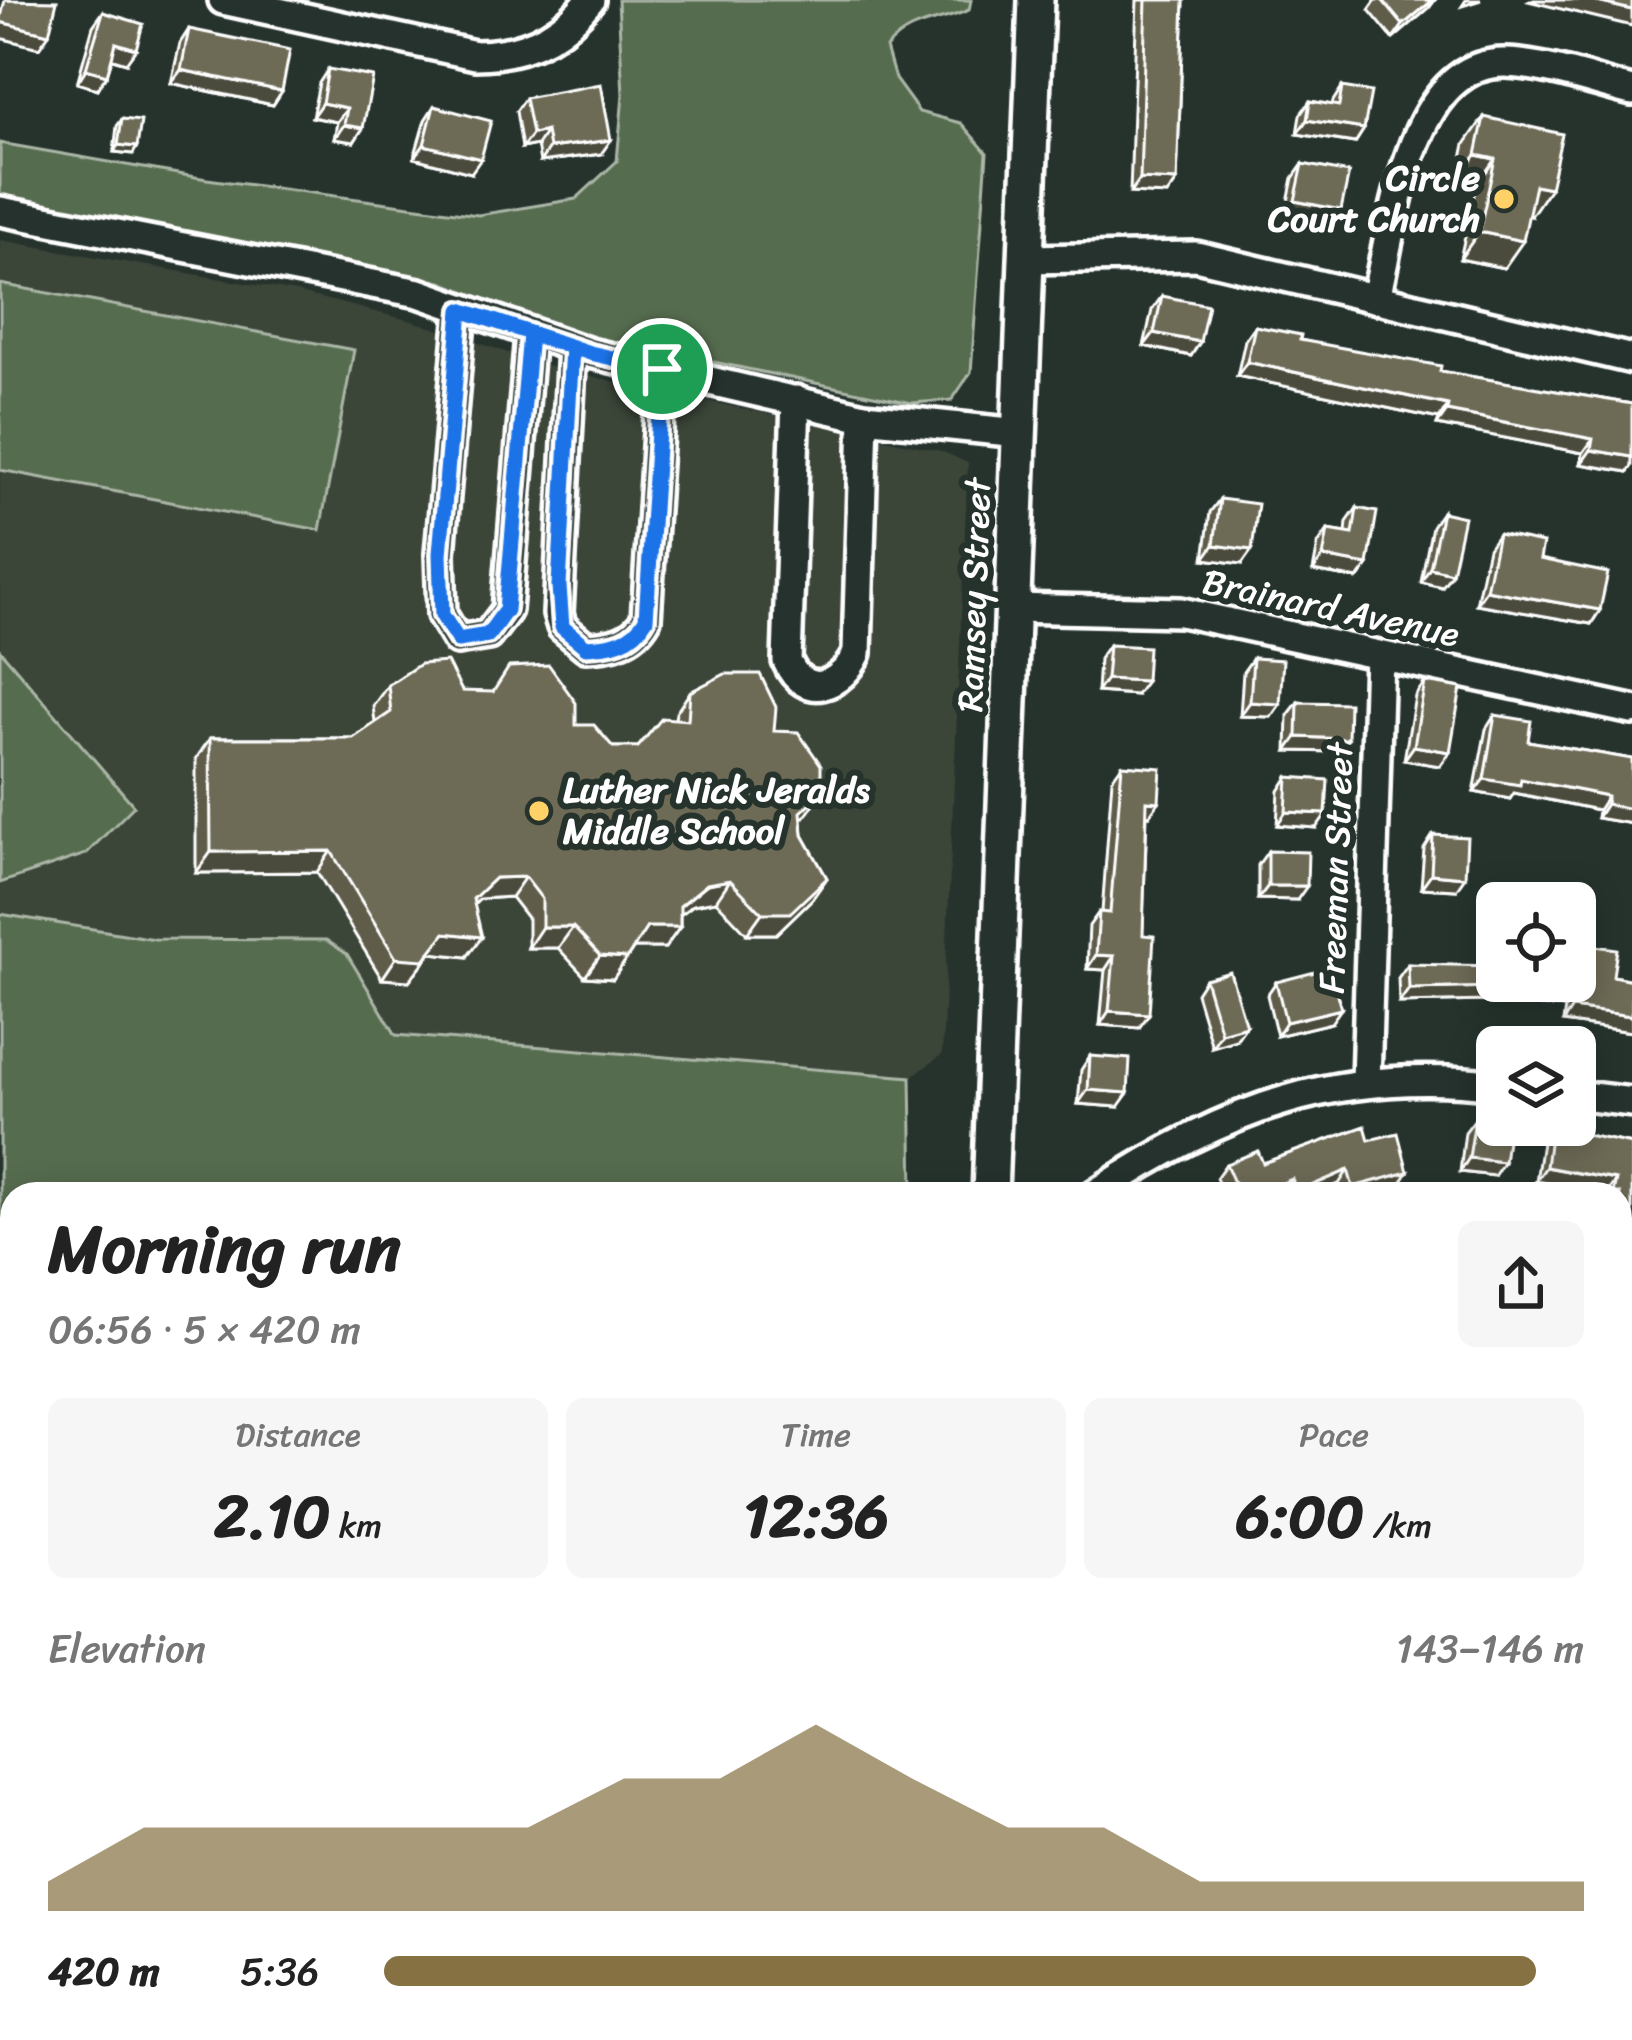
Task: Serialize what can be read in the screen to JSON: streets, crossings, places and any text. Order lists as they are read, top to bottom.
{
  "streets": {
    "main road": ["Ramsey Street"],
    "street": ["Brainard Avenue", "Freeman Street"]
  },
  "crossings": [
    ["Ramsey Street", "Brainard Avenue"],
    ["Brainard Avenue", "Freeman Street"]
  ],
  "places": ["Circle Court Church", "Luther Nick Jeralds Middle School"],
  "page": {
    "heading": ["Morning run", "06:56 · 5 × 420 m"],
    "stats": [
      ["Distance", "2.10 km"],
      ["Time", "12:36"],
      ["Pace", "6:00 /km"]
    ],
    "chart": ["Elevation", "143–146 m"],
    "list": [
      {
        "name": "420 m",
        "note": "5:36"
      }
    ]
  }
}
